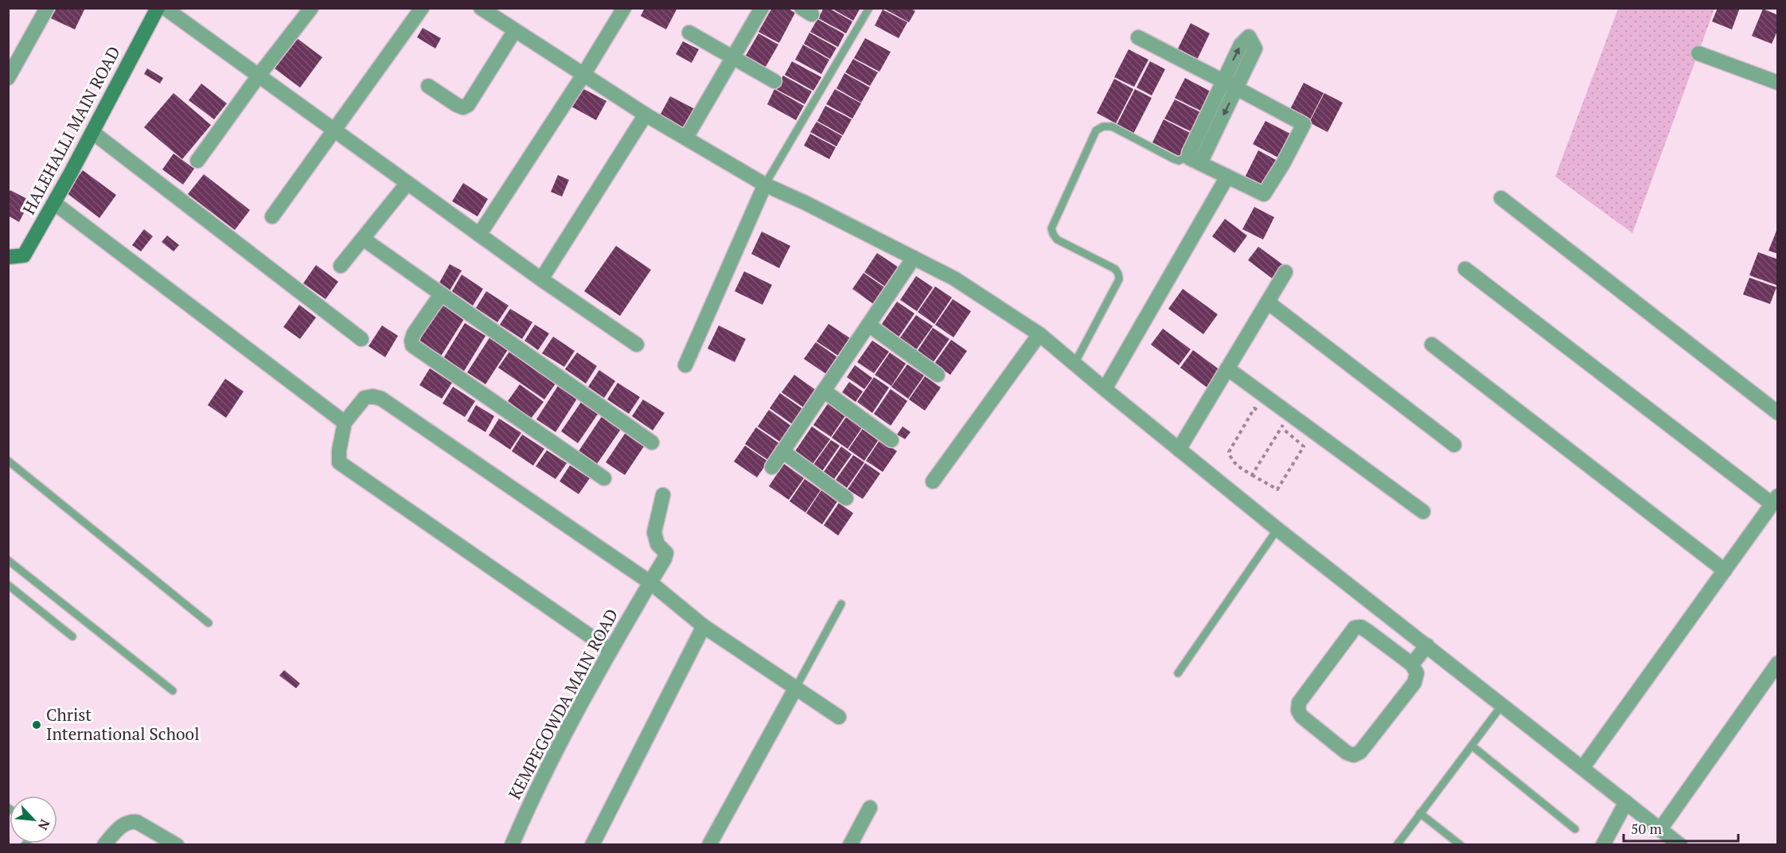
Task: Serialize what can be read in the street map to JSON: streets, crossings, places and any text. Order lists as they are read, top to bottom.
{
  "streets": {
    "main road": ["HALEHALLI MAIN ROAD"],
    "street": ["KEMPEGOWDA MAIN ROAD"]
  },
  "places": ["Christ International School"],
  "scale_bar": "50 m",
  "north": "bottom right"
}
